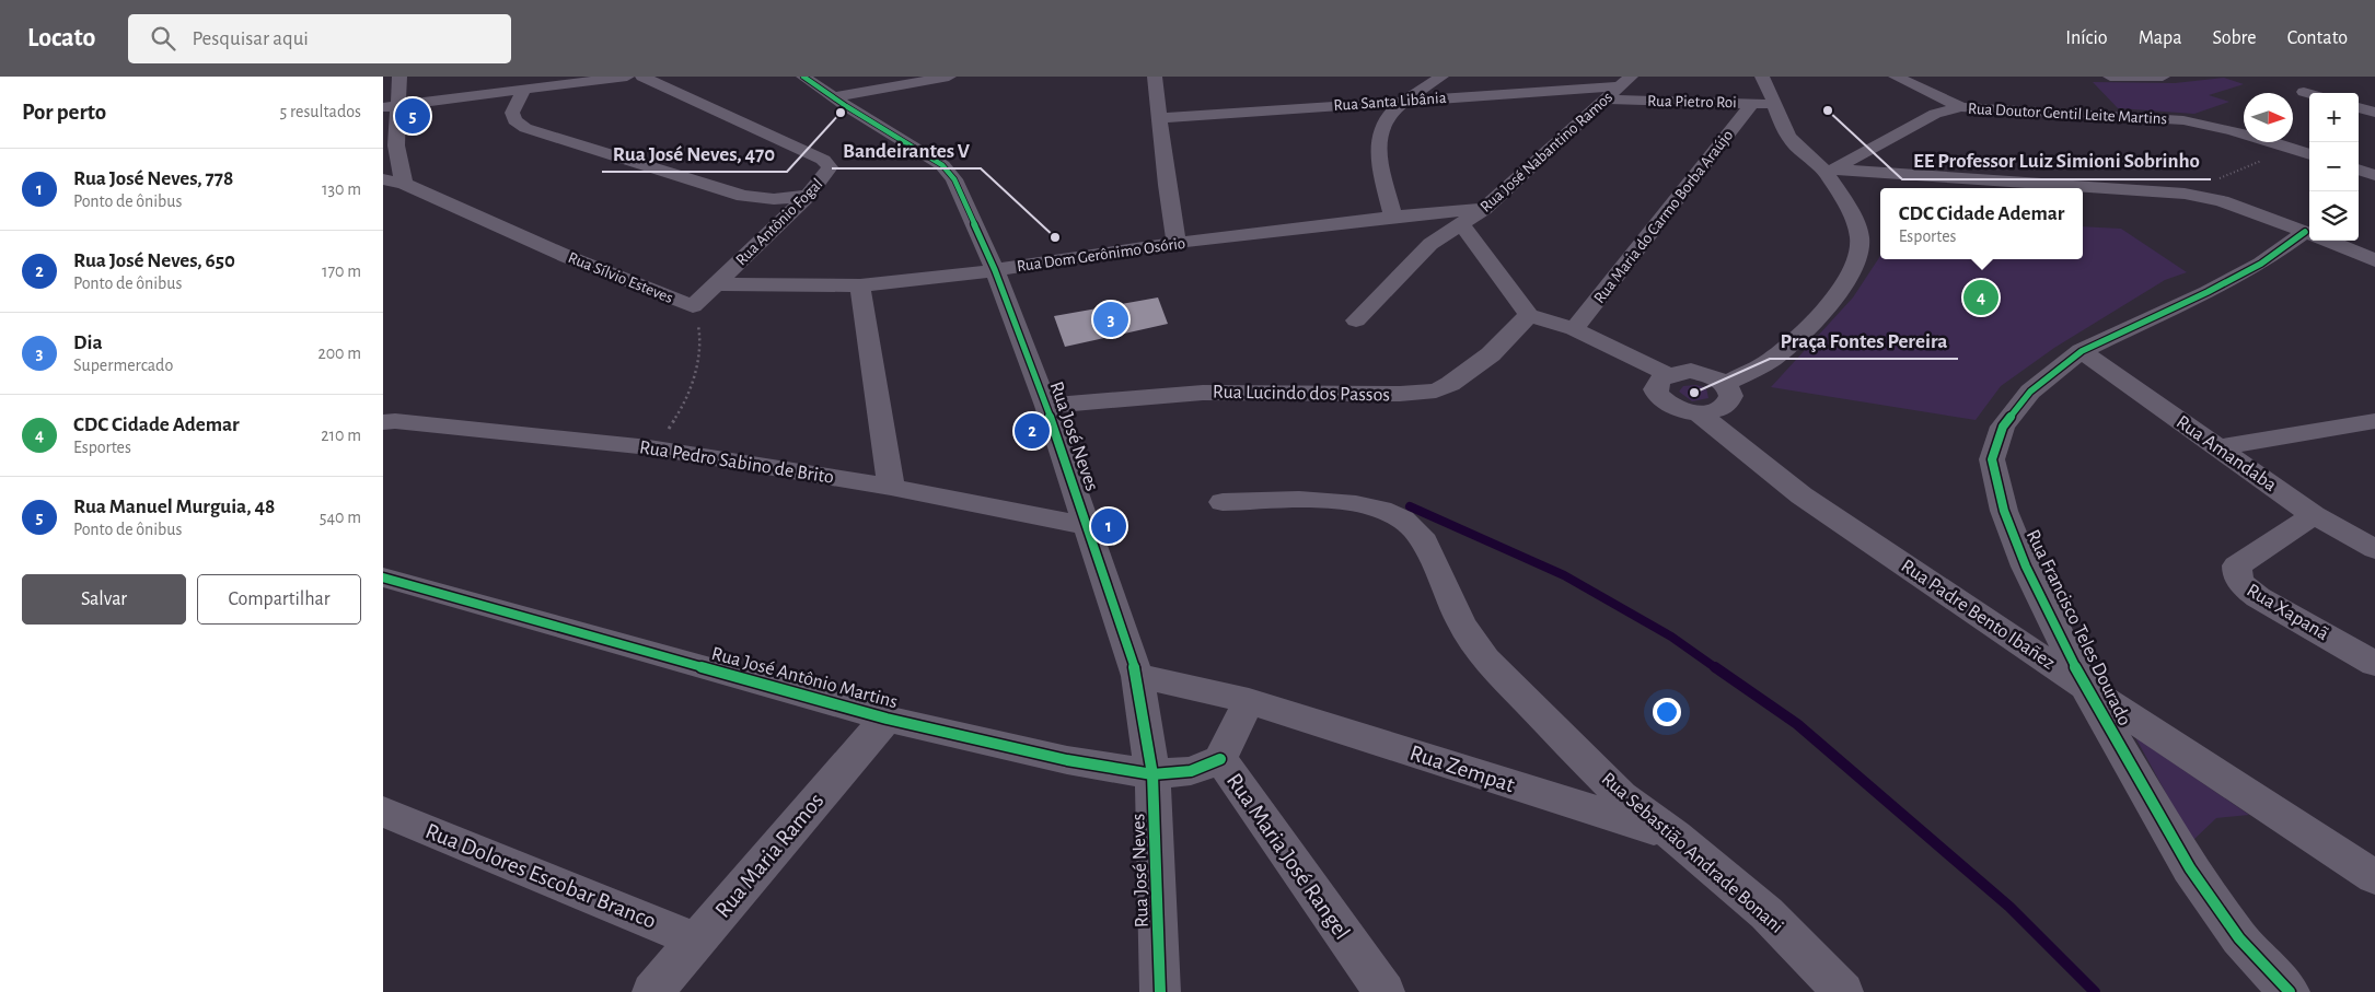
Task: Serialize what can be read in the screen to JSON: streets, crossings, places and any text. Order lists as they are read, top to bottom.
{
  "streets": {
    "street": [
      "Rua Santa Libânia",
      "Rua Pietro Roi",
      "Rua Doutor Gentil Leite Martins",
      "Rua José Nabantino Ramos",
      "Rua Maria do Carmo Borba Araújo",
      "Rua Antônio Fogal",
      "Rua Dom Gerônimo Osório",
      "Rua Sílvio Esteves",
      "Rua Lucindo dos Passos",
      "Rua José Neves",
      "Rua Amandaba",
      "Rua Pedro Sabino de Brito",
      "Rua Xapanã",
      "Rua Padre Bento Ibañez",
      "Rua Francisco Teles Dourado",
      "Rua José Antônio Martins",
      "Rua Zempat",
      "Rua Sebastião Andrade Bonani",
      "Rua Maria Ramos",
      "Rua Maria José Rangel",
      "Rua Dolores Escobar Branco"
    ]
  },
  "crossings": [
    ["Rua Santa Libânia", "Rua José Nabantino Ramos"],
    ["Rua Pietro Roi", "Rua José Nabantino Ramos"],
    ["Rua Pietro Roi", "Rua Maria do Carmo Borba Araújo"],
    ["Rua José Nabantino Ramos", "Rua Dom Gerônimo Osório"],
    ["Rua José Nabantino Ramos", "Rua Lucindo dos Passos"],
    ["Rua Antônio Fogal", "Rua Dom Gerônimo Osório"],
    ["Rua Antônio Fogal", "Rua Sílvio Esteves"],
    ["Rua Dom Gerônimo Osório", "Rua José Neves"],
    ["Rua Sílvio Esteves", "Rua Pedro Sabino de Brito"],
    ["Rua Lucindo dos Passos", "Rua José Neves"],
    ["Rua José Neves", "Rua Pedro Sabino de Brito"],
    ["Rua José Neves", "Rua José Antônio Martins"],
    ["Rua Amandaba", "Rua Xapanã"],
    ["Rua Amandaba", "Rua Francisco Teles Dourado"],
    ["Rua Padre Bento Ibañez", "Rua Francisco Teles Dourado"],
    ["Rua José Antônio Martins", "Rua Maria Ramos"],
    ["Rua José Antônio Martins", "Rua Maria José Rangel"],
    ["Rua Zempat", "Rua Sebastião Andrade Bonani"],
    ["Rua Zempat", "Rua Maria José Rangel"],
    ["Rua Maria Ramos", "Rua Dolores Escobar Branco"]
  ],
  "places": [
    "EE Professor Luiz Simioni Sobrinho",
    "Rua José Neves, 470",
    "Bandeirantes V",
    "Praça Fontes Pereira"
  ],
  "north": "right",
  "page": {
    "header": "Locato",
    "search": "Pesquisar aqui",
    "nav": [
      "Início",
      "Mapa",
      "Sobre",
      "Contato"
    ],
    "heading": ["Por perto", "5 resultados"],
    "map_buttons": ["+", "−"],
    "pins": [
      "5",
      "4",
      "3",
      "2",
      "1"
    ],
    "list": [
      {
        "mark": "1",
        "name": "Rua José Neves, 778",
        "note": "Ponto de ônibus",
        "value": "130 m"
      },
      {
        "mark": "2",
        "name": "Rua José Neves, 650",
        "note": "Ponto de ônibus",
        "value": "170 m"
      },
      {
        "mark": "3",
        "name": "Dia",
        "note": "Supermercado",
        "value": "200 m"
      },
      {
        "mark": "4",
        "name": "CDC Cidade Ademar",
        "note": "Esportes",
        "value": "210 m"
      },
      {
        "mark": "5",
        "name": "Rua Manuel Murguia, 48",
        "note": "Ponto de ônibus",
        "value": "540 m"
      }
    ],
    "popup": ["CDC Cidade Ademar", "Esportes"],
    "buttons": ["Salvar", "Compartilhar"]
  }
}
